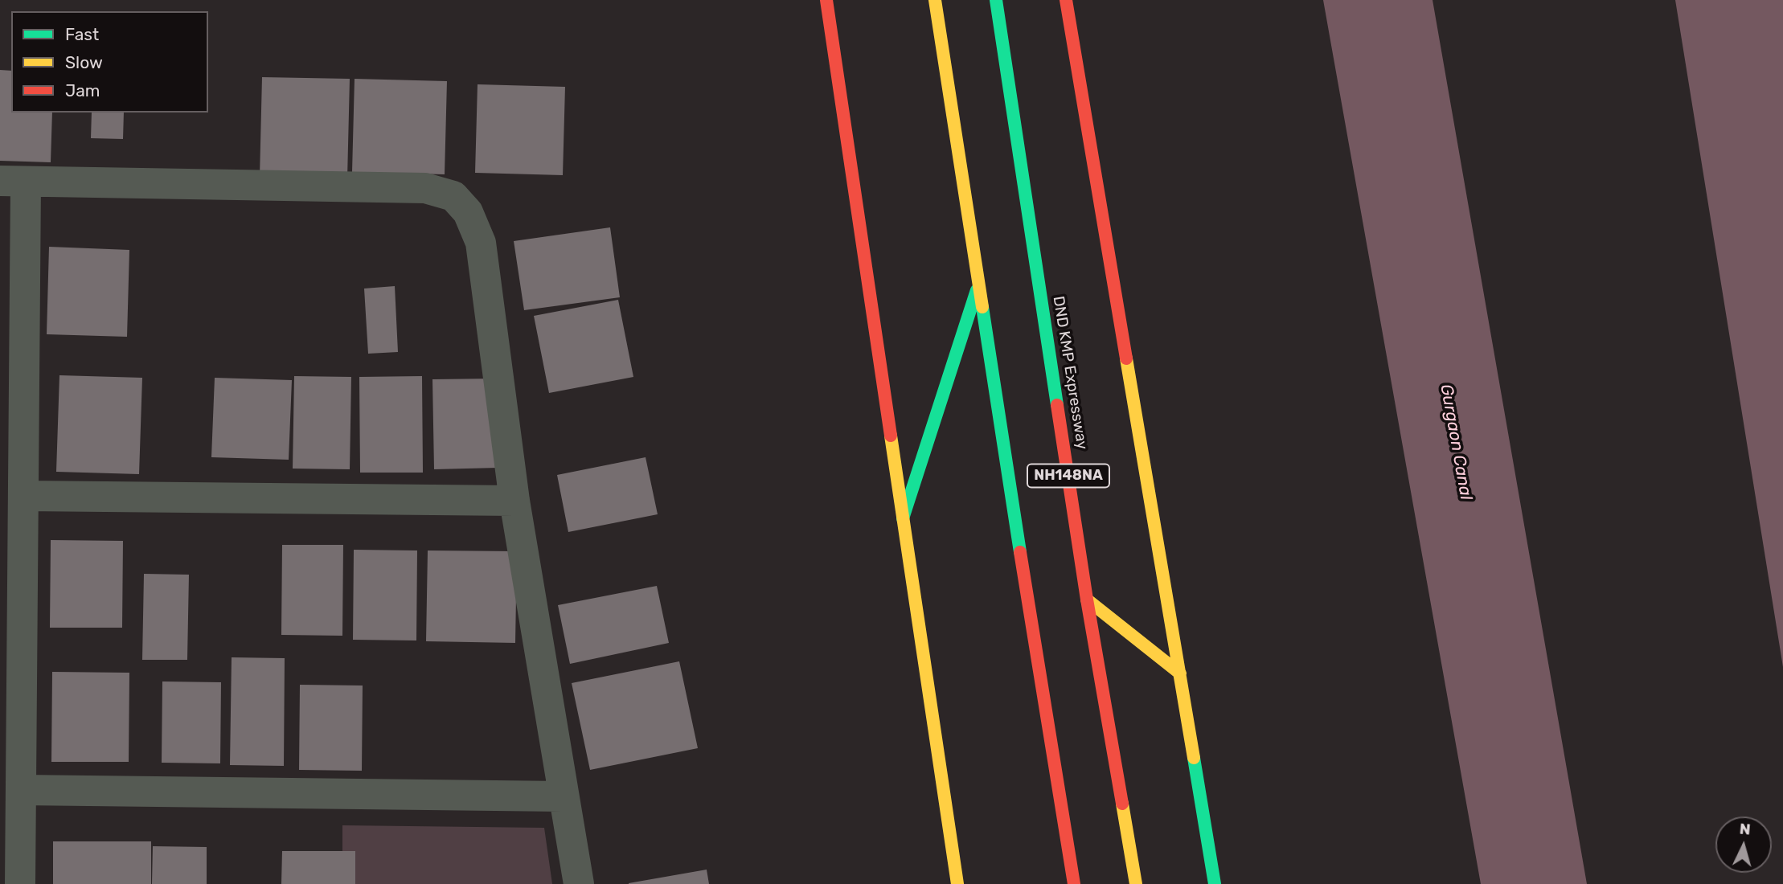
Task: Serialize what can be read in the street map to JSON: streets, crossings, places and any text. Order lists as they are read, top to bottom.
{
  "streets": {
    "main road": ["DND KMP Expressway", "NH148NA"]
  },
  "water": ["Gurgaon Canal"],
  "legend": ["Fast", "Slow", "Jam"],
  "north": "top"
}
